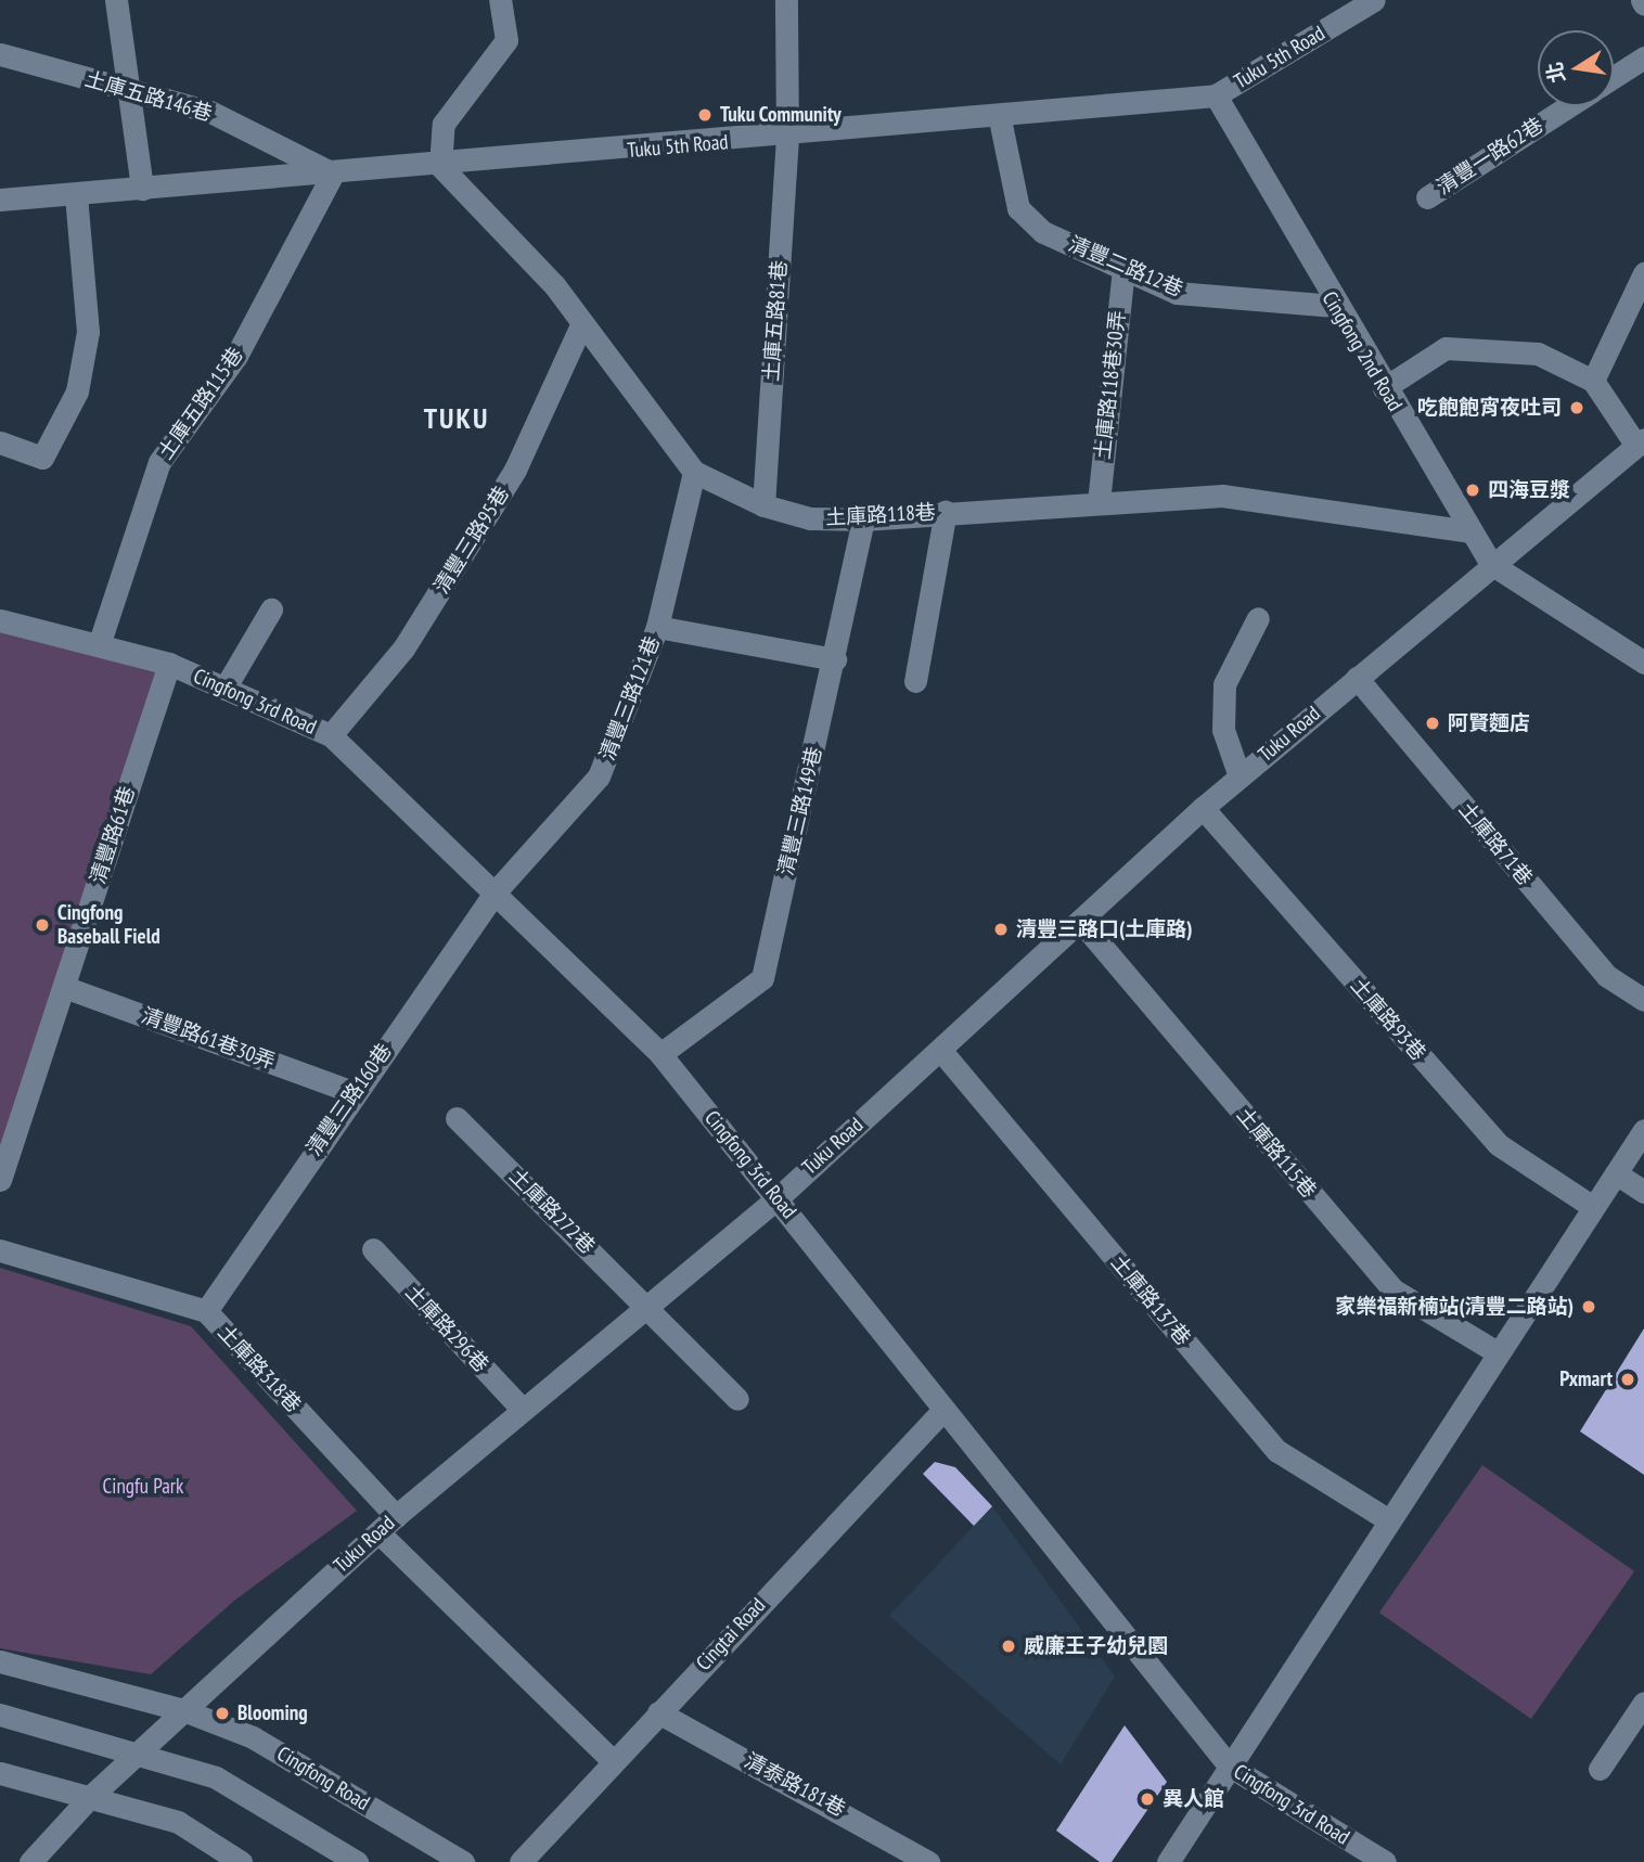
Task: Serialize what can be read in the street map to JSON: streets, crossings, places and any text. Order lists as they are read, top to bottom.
{
  "streets": {
    "street": [
      "Tuku 5th Road",
      "土庫五路146巷",
      "清豐一路62巷",
      "清豐二路12巷",
      "土庫五路81巷",
      "Cingfong 2nd Road",
      "土庫路118巷30弄",
      "土庫五路115巷",
      "土庫路118巷",
      "清豐三路95巷",
      "清豐三路121巷",
      "Cingfong 3rd Road",
      "Tuku Road",
      "清豐三路149巷",
      "清豐路61巷",
      "土庫路71巷",
      "土庫路93巷",
      "清豐路61巷30弄",
      "清豐三路160巷",
      "土庫路115巷",
      "土庫路272巷",
      "土庫路137巷",
      "土庫路296巷",
      "土庫路318巷",
      "Cingtai Road",
      "Cingfong Road",
      "清泰路181巷"
    ]
  },
  "crossings": [
    ["Tuku 5th Road", "土庫五路146巷"],
    ["Tuku 5th Road", "清豐二路12巷"],
    ["Tuku 5th Road", "土庫五路81巷"],
    ["Tuku 5th Road", "Cingfong 2nd Road"],
    ["Tuku 5th Road", "土庫五路115巷"],
    ["Tuku 5th Road", "土庫路118巷"],
    ["土庫五路146巷", "土庫五路115巷"],
    ["清豐二路12巷", "Cingfong 2nd Road"],
    ["清豐二路12巷", "土庫路118巷30弄"],
    ["土庫五路81巷", "土庫路118巷"],
    ["Cingfong 2nd Road", "土庫路118巷"],
    ["Cingfong 2nd Road", "Tuku Road"],
    ["土庫路118巷30弄", "土庫路118巷"],
    ["土庫五路115巷", "Cingfong 3rd Road"],
    ["土庫路118巷", "清豐三路95巷"],
    ["土庫路118巷", "清豐三路121巷"],
    ["土庫路118巷", "清豐三路149巷"],
    ["清豐三路95巷", "Cingfong 3rd Road"],
    ["清豐三路121巷", "Cingfong 3rd Road"],
    ["清豐三路121巷", "清豐三路160巷"],
    ["Cingfong 3rd Road", "Tuku Road"],
    ["Cingfong 3rd Road", "清豐三路149巷"],
    ["Cingfong 3rd Road", "清豐路61巷"],
    ["Cingfong 3rd Road", "清豐三路160巷"],
    ["Cingfong 3rd Road", "Cingtai Road"],
    ["Tuku Road", "土庫路71巷"],
    ["Tuku Road", "土庫路93巷"],
    ["Tuku Road", "土庫路115巷"],
    ["Tuku Road", "土庫路272巷"],
    ["Tuku Road", "土庫路137巷"],
    ["Tuku Road", "土庫路296巷"],
    ["Tuku Road", "土庫路318巷"],
    ["Tuku Road", "Cingfong Road"],
    ["清豐路61巷", "清豐路61巷30弄"],
    ["清豐路61巷30弄", "清豐三路160巷"],
    ["清豐三路160巷", "土庫路318巷"],
    ["土庫路318巷", "Cingtai Road"],
    ["Cingtai Road", "清泰路181巷"]
  ],
  "districts": ["TUKU"],
  "parks": ["Cingfu Park"],
  "places": [
    "Tuku Community",
    "吃飽飽宵夜吐司",
    "四海豆漿",
    "阿賢麵店",
    "Cingfong Baseball Field",
    "清豐三路口(土庫路)",
    "家樂福新楠站(清豐二路站)",
    "Pxmart",
    "威廉王子幼兒園",
    "Blooming",
    "異人館"
  ],
  "north": "left"
}
